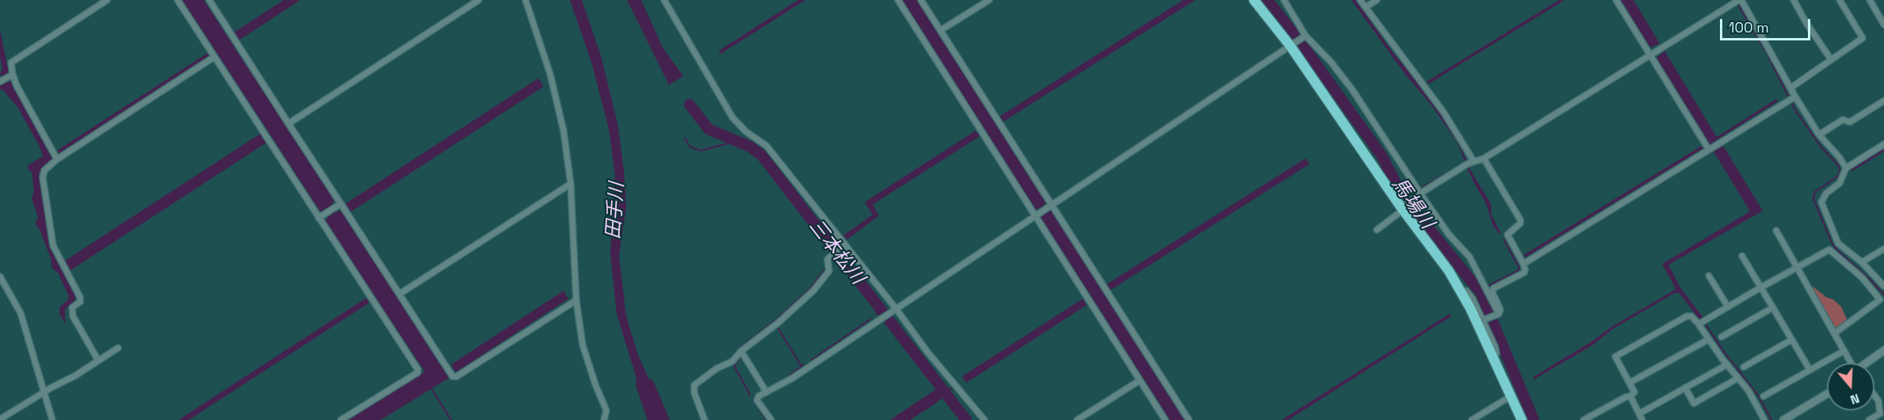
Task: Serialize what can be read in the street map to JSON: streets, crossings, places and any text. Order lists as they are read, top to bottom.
{
  "water": ["馬場川", "田手川", "三本松川"],
  "scale_bar": "100 m",
  "north": "bottom"
}
